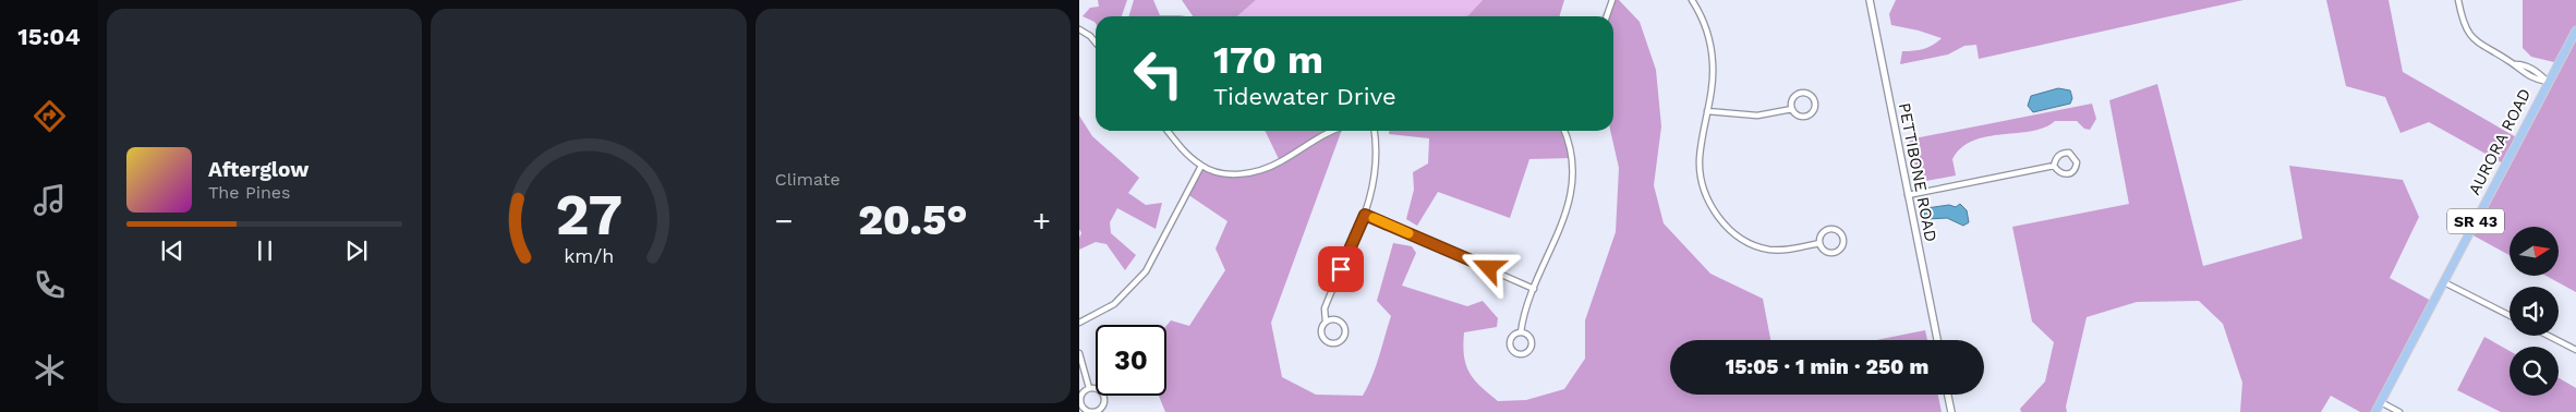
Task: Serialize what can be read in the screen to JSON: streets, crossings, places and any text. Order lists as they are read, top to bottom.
{
  "streets": {
    "main road": ["AURORA ROAD", "SR 43"],
    "street": ["PETTIBONE ROAD"]
  },
  "north": "right",
  "page": {
    "tabs": "15:04",
    "tile": "Climate",
    "turn": ["170 m", "Tidewater Drive"],
    "song": ["Afterglow", "The Pines"],
    "heat": ["−", "20.5°", "+"],
    "limit": "30",
    "trip": "15:05 · 1 min · 250 m",
    "gauge": ["27", "km/h"]
  }
}
